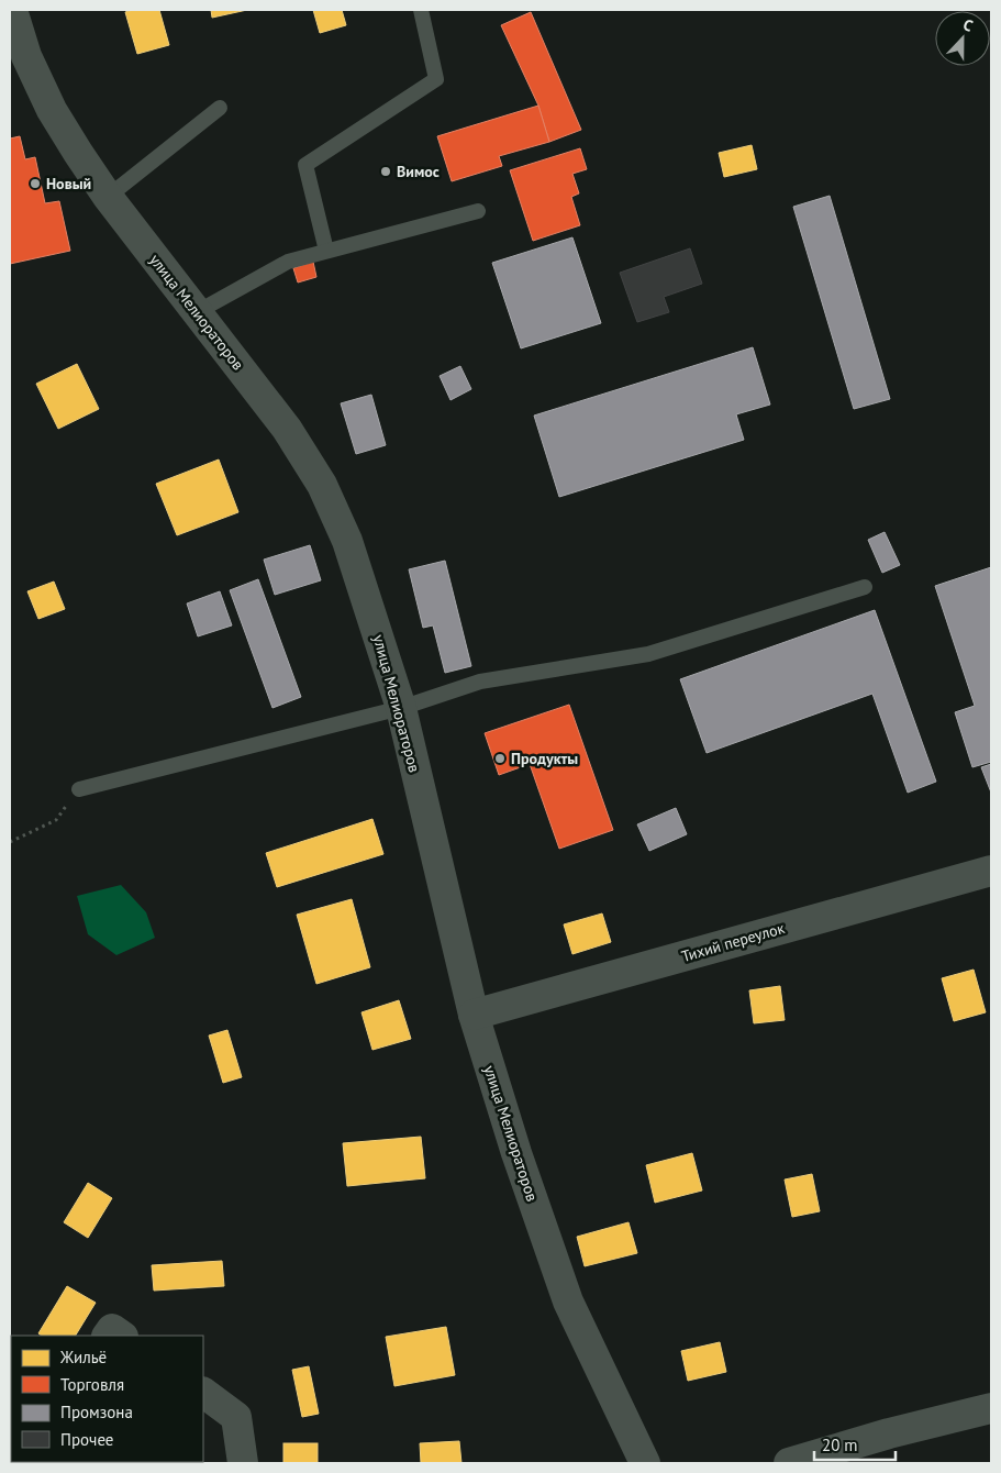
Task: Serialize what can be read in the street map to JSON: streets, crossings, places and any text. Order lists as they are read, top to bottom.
{
  "streets": {
    "street": ["улица Мелиораторов", "Тихий переулок"]
  },
  "crossings": [
    ["улица Мелиораторов", "Тихий переулок"]
  ],
  "places": ["Вимос", "Новый", "Продукты"],
  "legend": [
    "Жильё",
    "Торговля",
    "Промзона",
    "Прочее"
  ],
  "scale_bar": "20 m",
  "north": "top"
}
